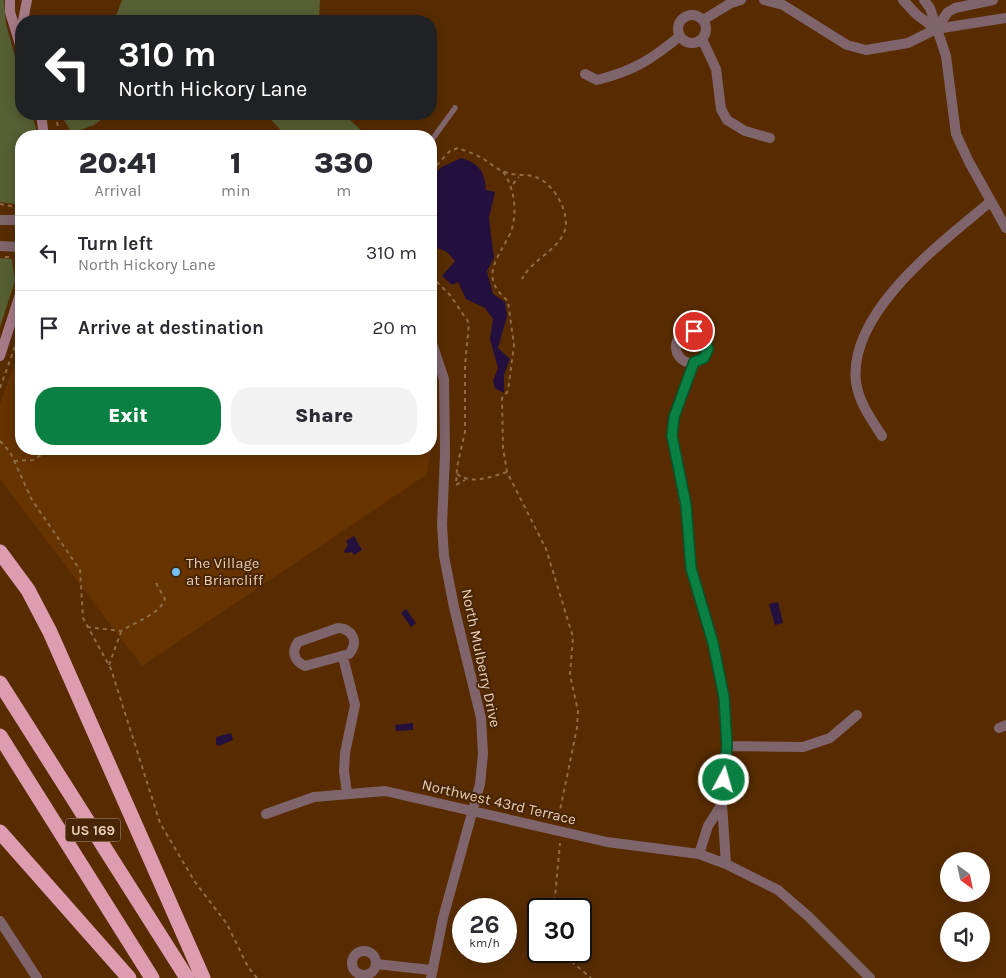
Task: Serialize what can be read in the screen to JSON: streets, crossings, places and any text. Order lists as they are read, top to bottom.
{
  "streets": {
    "highway": ["US 169"],
    "street": ["North Mulberry Drive", "Northwest 43rd Terrace"]
  },
  "crossings": [
    ["North Mulberry Drive", "Northwest 43rd Terrace"]
  ],
  "places": ["The Village at Briarcliff"],
  "north": "bottom right",
  "page": {
    "turn": ["310 m", "North Hickory Lane"],
    "eta": [
      "20:41",
      "Arrival",
      "1",
      "min",
      "330",
      "m"
    ],
    "list": [
      {
        "name": "Turn left",
        "note": "North Hickory Lane",
        "value": "310 m"
      },
      {
        "name": "Arrive at destination",
        "value": "20 m"
      }
    ],
    "buttons": ["Exit", "Share"],
    "speed": "26 km/h",
    "limit": "30"
  }
}
